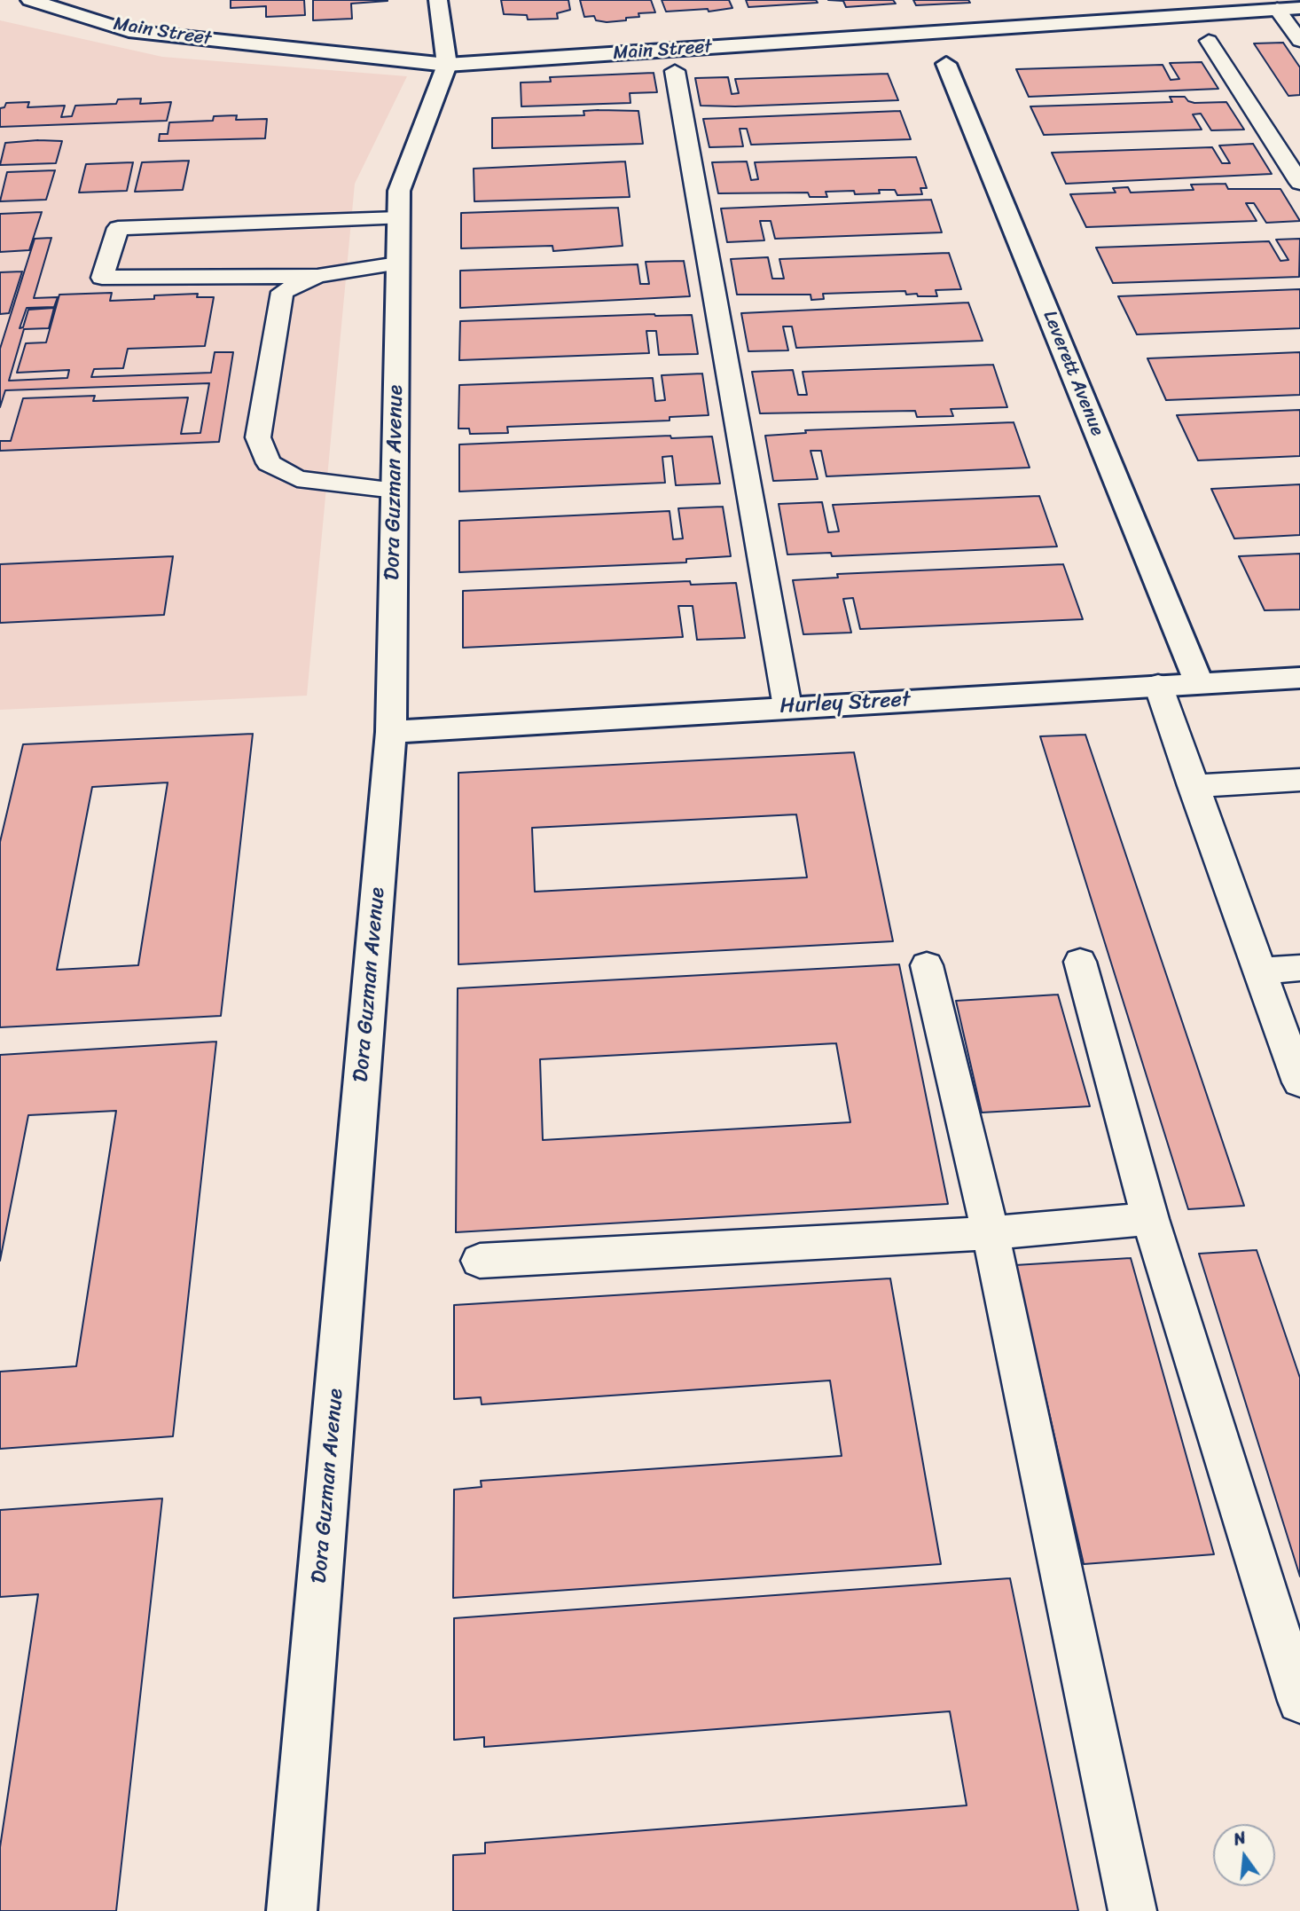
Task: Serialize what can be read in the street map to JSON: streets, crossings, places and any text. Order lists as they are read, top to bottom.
{
  "streets": {
    "street": [
      "Main Street",
      "Leverett Avenue",
      "Dora Guzman Avenue",
      "Hurley Street"
    ]
  },
  "crossings": [
    ["Main Street", "Dora Guzman Avenue"],
    ["Leverett Avenue", "Hurley Street"],
    ["Dora Guzman Avenue", "Hurley Street"]
  ],
  "north": "top"
}
